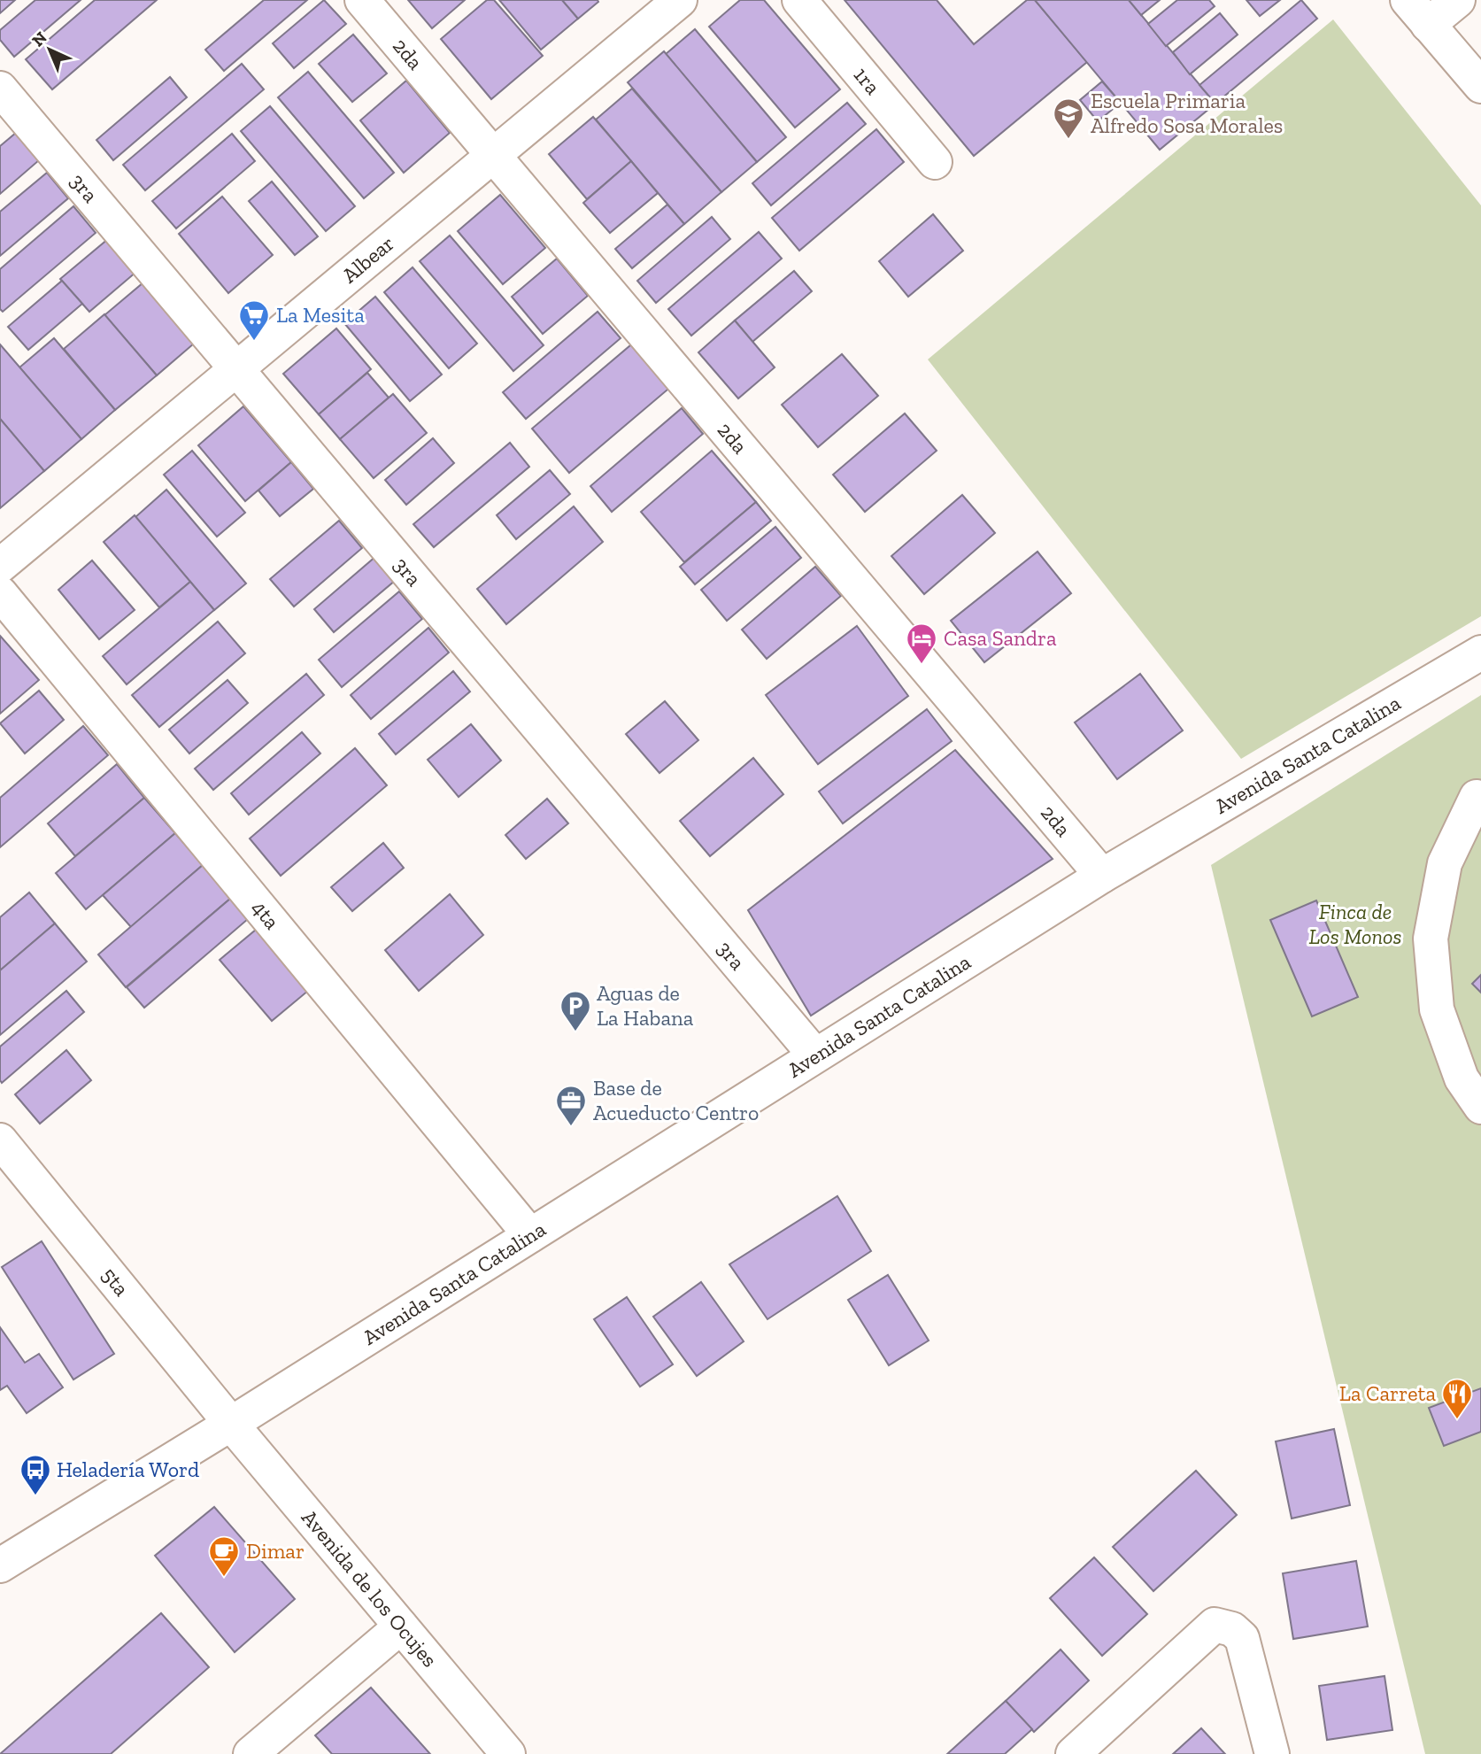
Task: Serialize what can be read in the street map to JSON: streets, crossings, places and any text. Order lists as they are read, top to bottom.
{
  "streets": {
    "street": [
      "2da",
      "1ra",
      "3ra",
      "Albear",
      "Avenida Santa Catalina",
      "4ta",
      "5ta",
      "Avenida de los Ocujes"
    ]
  },
  "crossings": [
    ["2da", "Albear"],
    ["2da", "Avenida Santa Catalina"],
    ["3ra", "Albear"],
    ["3ra", "Avenida Santa Catalina"],
    ["Avenida Santa Catalina", "4ta"],
    ["Avenida Santa Catalina", "5ta"],
    ["Avenida Santa Catalina", "Avenida de los Ocujes"],
    ["5ta", "Avenida de los Ocujes"]
  ],
  "parks": ["Finca de Los Monos"],
  "places": {
    "school or university": ["Escuela Primaria Alfredo Sosa Morales"],
    "supermarket": ["La Mesita"],
    "hotel": ["Casa Sandra"],
    "parking": ["Aguas de La Habana"],
    "office": ["Base de Acueducto Centro"],
    "restaurant": ["La Carreta"],
    "bus stop": ["Heladería Word"],
    "cafe": ["Dimar"]
  },
  "north": "top left"
}
